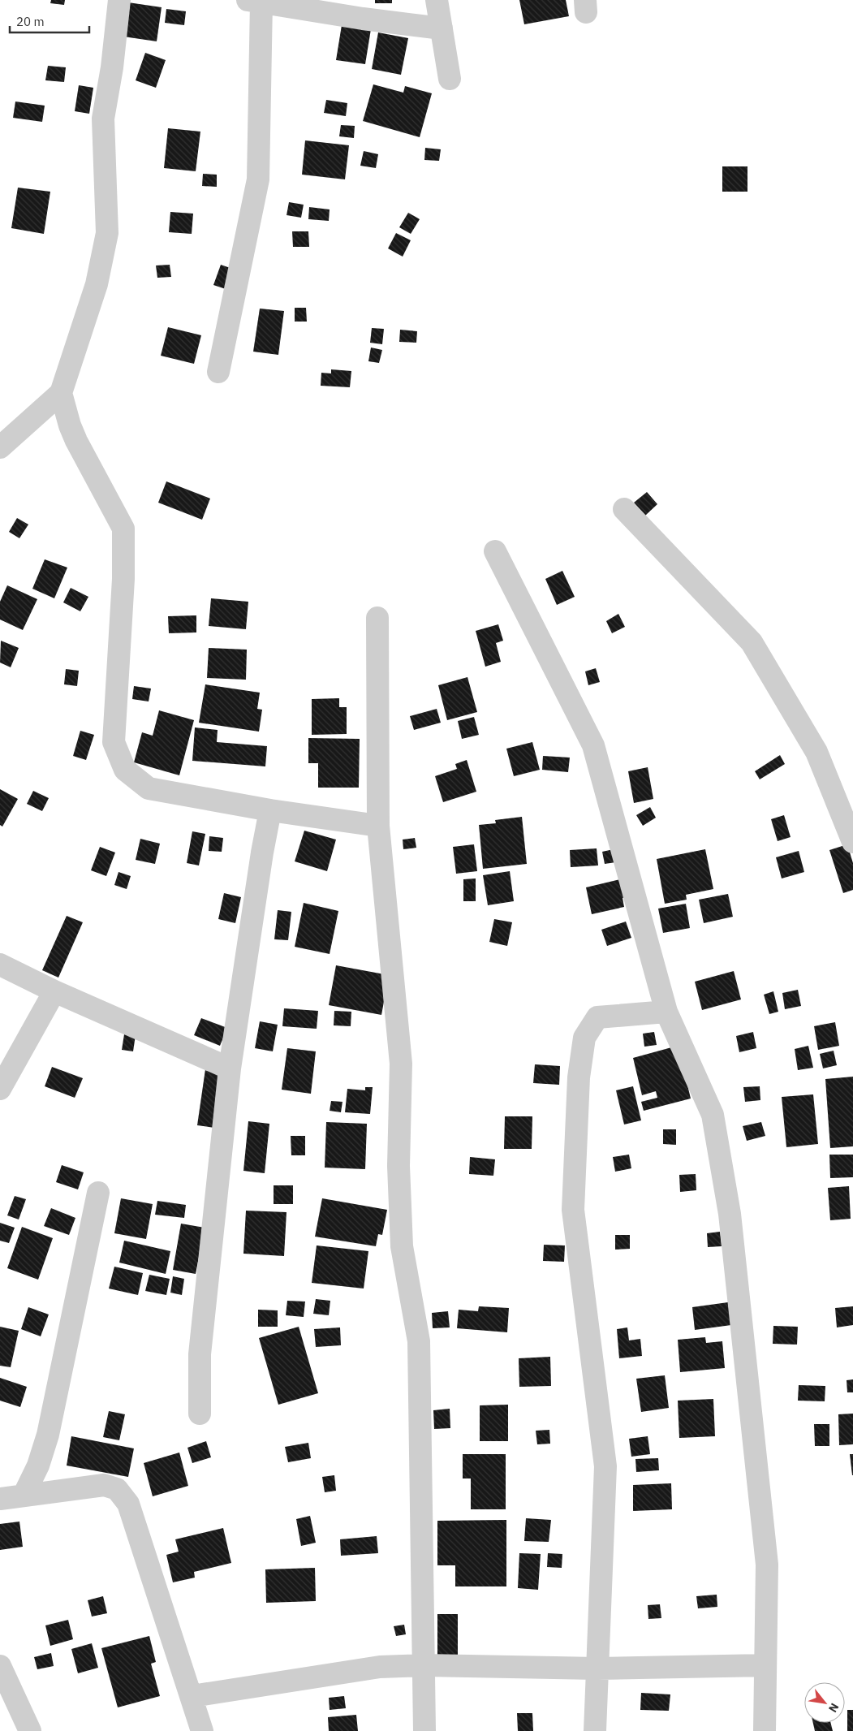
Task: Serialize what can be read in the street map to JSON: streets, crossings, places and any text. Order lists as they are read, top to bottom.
{
  "scale_bar": "20 m",
  "north": "bottom right"
}
